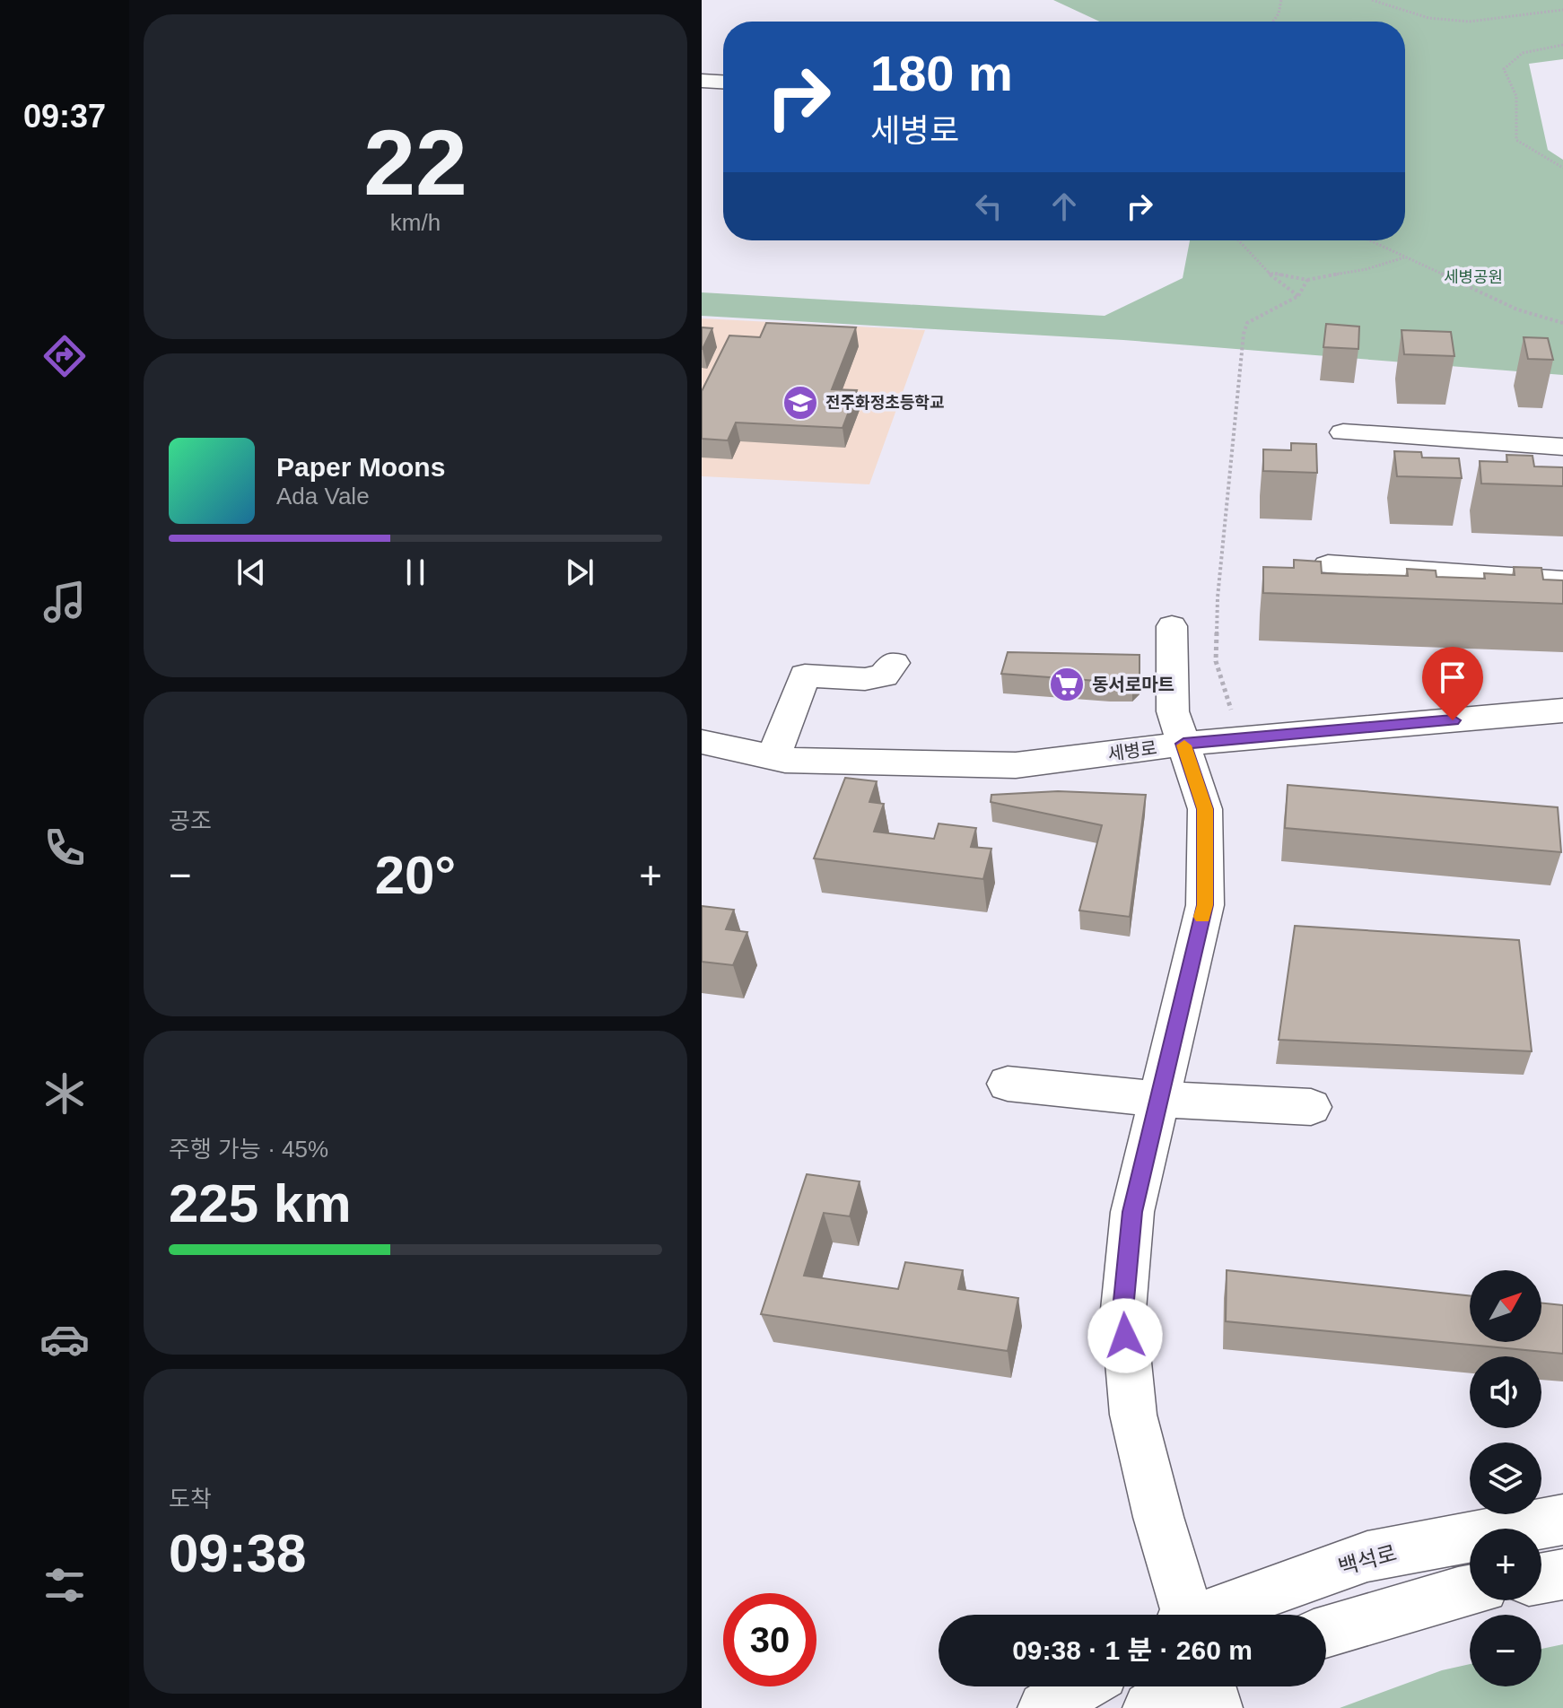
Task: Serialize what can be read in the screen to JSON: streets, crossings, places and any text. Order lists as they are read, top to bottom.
{
  "streets": {
    "street": ["세병로", "백석로"]
  },
  "parks": ["세병공원"],
  "places": {
    "school or university": ["전주화정초등학교"],
    "supermarket": ["동서로마트"]
  },
  "north": "top right",
  "page": {
    "tabs": "09:37",
    "tile": [
      ["22", "km/h"],
      "공조",
      ["주행 가능 · 45%", "225 km"],
      ["도착", "09:38"]
    ],
    "turn": ["180 m", "세병로"],
    "song": ["Paper Moons", "Ada Vale"],
    "heat": ["−", "20°", "+"],
    "map_buttons": ["+", "−"],
    "limit": "30",
    "trip": "09:38 · 1 분 · 260 m"
  }
}
